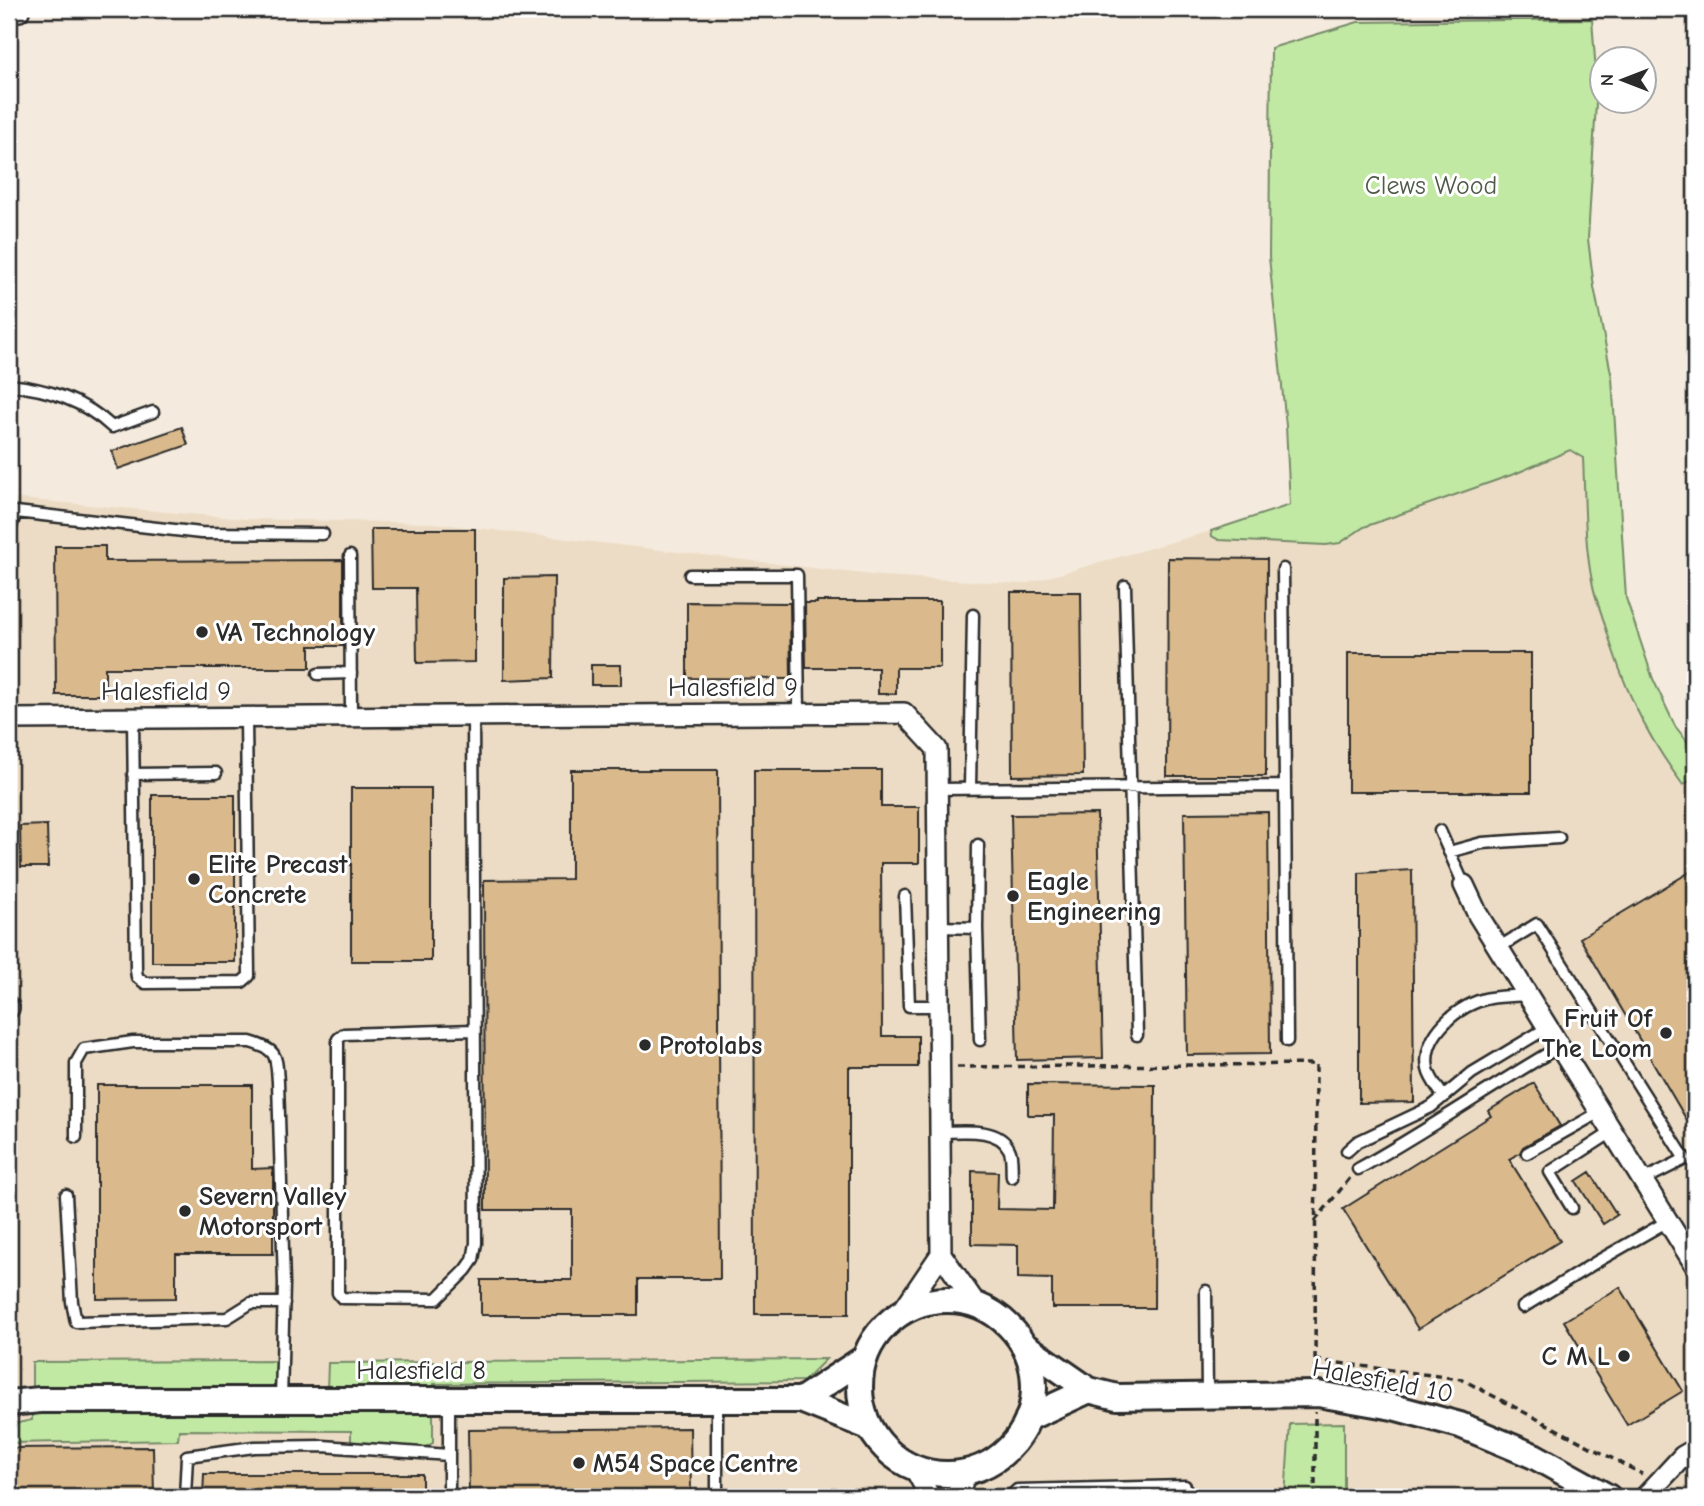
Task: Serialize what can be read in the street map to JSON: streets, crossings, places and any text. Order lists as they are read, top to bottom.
{
  "streets": {
    "street": ["Halesfield 9", "Halesfield 8", "Halesfield 10"]
  },
  "crossings": [
    ["Halesfield 8", "Halesfield 10"]
  ],
  "parks": ["Clews Wood"],
  "places": [
    "VA Technology",
    "Elite Precast Concrete",
    "Eagle Engineering",
    "Fruit Of The Loom",
    "Protolabs",
    "Severn Valley Motorsport",
    "C M L",
    "M54 Space Centre"
  ],
  "north": "left"
}
